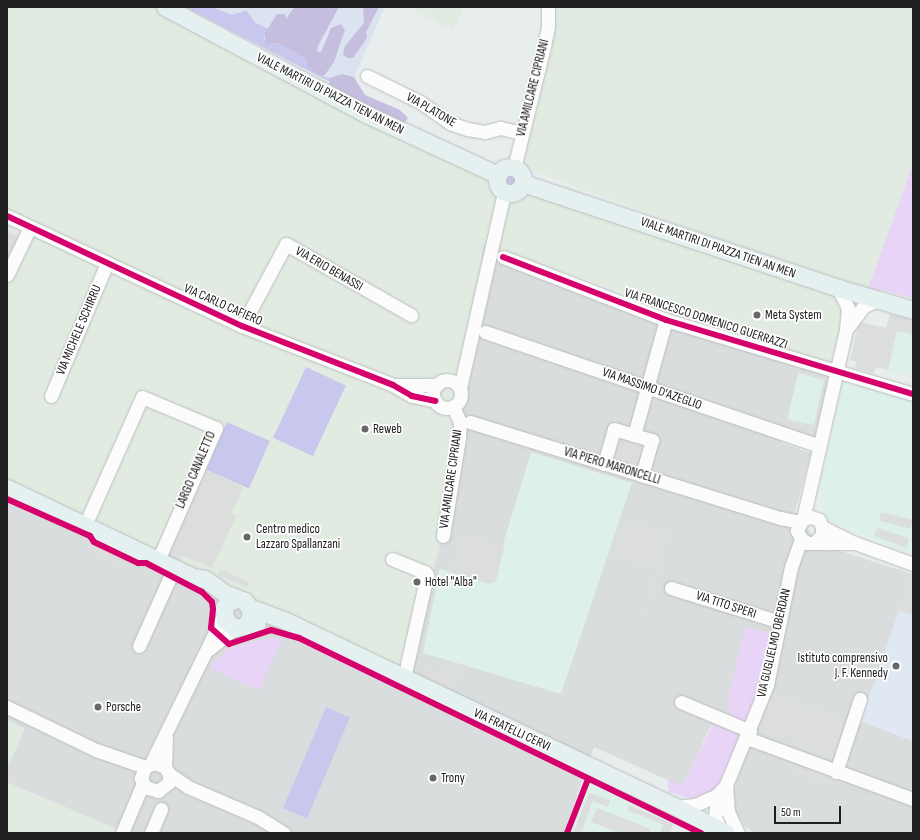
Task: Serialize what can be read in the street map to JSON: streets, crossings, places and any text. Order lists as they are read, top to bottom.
{
  "streets": {
    "main road": ["VIALE MARTIRI DI PIAZZA TIEN AN MEN", "VIA FRATELLI CERVI"],
    "street": [
      "VIA AMILCARE CIPRIANI",
      "VIA PLATONE",
      "VIA ERIO BENASSI",
      "VIA CARLO CAFIERO",
      "VIA FRANCESCO DOMENICO GUERRAZZI",
      "VIA MICHELE SCHIRRU",
      "VIA MASSIMO D'AZEGLIO",
      "VIA PIERO MARONCELLI",
      "LARGO CANALETTO",
      "VIA TITO SPERI",
      "VIA GUGLIELMO OBERDAN"
    ]
  },
  "crossings": [
    ["VIA AMILCARE CIPRIANI", "VIALE MARTIRI DI PIAZZA TIEN AN MEN"],
    ["VIA AMILCARE CIPRIANI", "VIA PLATONE"],
    ["VIA AMILCARE CIPRIANI", "VIA PIERO MARONCELLI"],
    ["VIALE MARTIRI DI PIAZZA TIEN AN MEN", "VIA GUGLIELMO OBERDAN"],
    ["VIA ERIO BENASSI", "VIA CARLO CAFIERO"],
    ["VIA CARLO CAFIERO", "VIA MICHELE SCHIRRU"],
    ["VIA FRANCESCO DOMENICO GUERRAZZI", "VIA GUGLIELMO OBERDAN"],
    ["VIA MASSIMO D'AZEGLIO", "VIA GUGLIELMO OBERDAN"],
    ["VIA PIERO MARONCELLI", "VIA GUGLIELMO OBERDAN"],
    ["LARGO CANALETTO", "VIA FRATELLI CERVI"],
    ["VIA TITO SPERI", "VIA GUGLIELMO OBERDAN"],
    ["VIA GUGLIELMO OBERDAN", "VIA FRATELLI CERVI"]
  ],
  "places": [
    "Meta System",
    "Reweb",
    "Centro medico Lazzaro Spallanzani",
    "Hotel \"Alba\"",
    "Istituto comprensivo J. F. Kennedy",
    "Porsche",
    "Trony"
  ],
  "scale_bar": "50 m"
}
